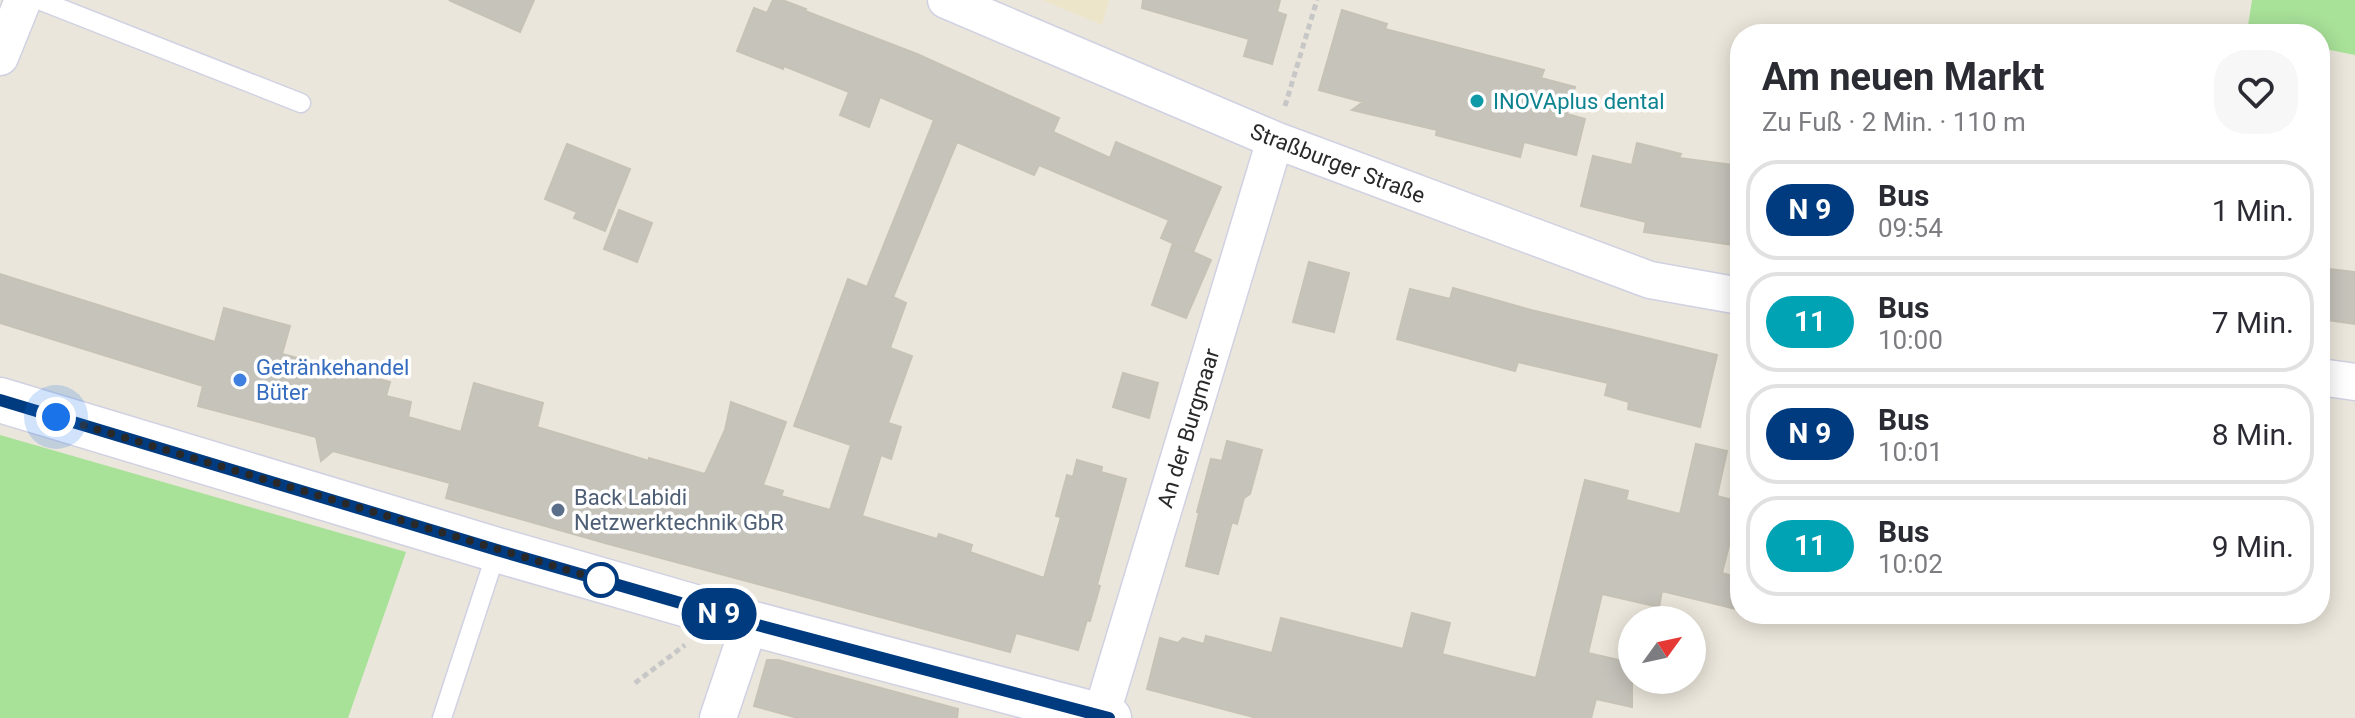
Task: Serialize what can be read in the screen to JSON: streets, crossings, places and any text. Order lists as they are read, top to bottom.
{
  "streets": {
    "street": ["Straßburger Straße", "An der Burgmaar"]
  },
  "crossings": [
    ["Straßburger Straße", "An der Burgmaar"]
  ],
  "places": ["INOVAplus dental", "Getränkehandel Büter", "Back Labidi Netzwerktechnik GbR"],
  "north": "top right",
  "page": {
    "on_map": "N 9",
    "heading": ["Am neuen Markt", "Zu Fuß · 2 Min. · 110 m"],
    "list": [
      {
        "mark": "N 9",
        "name": "Bus",
        "note": "09:54",
        "value": "1 Min."
      },
      {
        "mark": "11",
        "name": "Bus",
        "note": "10:00",
        "value": "7 Min."
      },
      {
        "mark": "N 9",
        "name": "Bus",
        "note": "10:01",
        "value": "8 Min."
      },
      {
        "mark": "11",
        "name": "Bus",
        "note": "10:02",
        "value": "9 Min."
      }
    ]
  }
}
